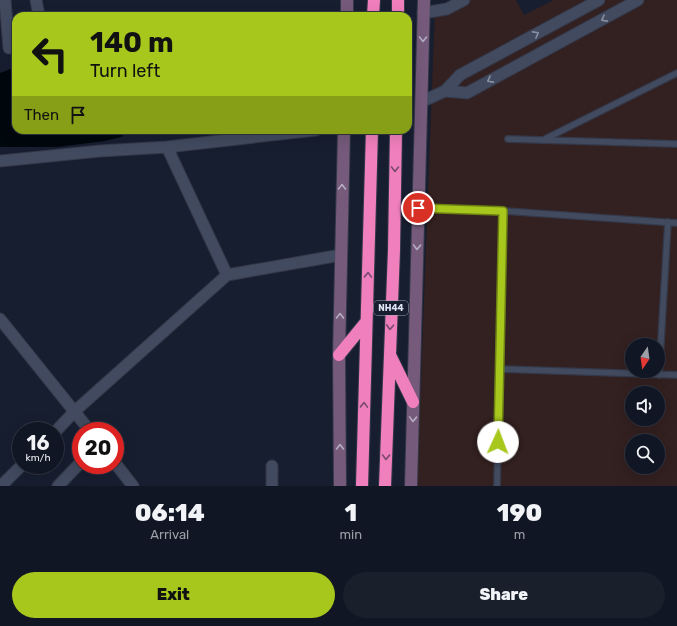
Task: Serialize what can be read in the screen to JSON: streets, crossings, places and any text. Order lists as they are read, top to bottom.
{
  "streets": {
    "highway": ["NH44"]
  },
  "north": "bottom",
  "page": {
    "turn": ["140 m", "Turn left"],
    "then": "Then",
    "speed": "16 km/h",
    "limit": "20",
    "eta": [
      "06:14",
      "Arrival",
      "1",
      "min",
      "190",
      "m"
    ],
    "buttons": ["Exit", "Share"]
  }
}
